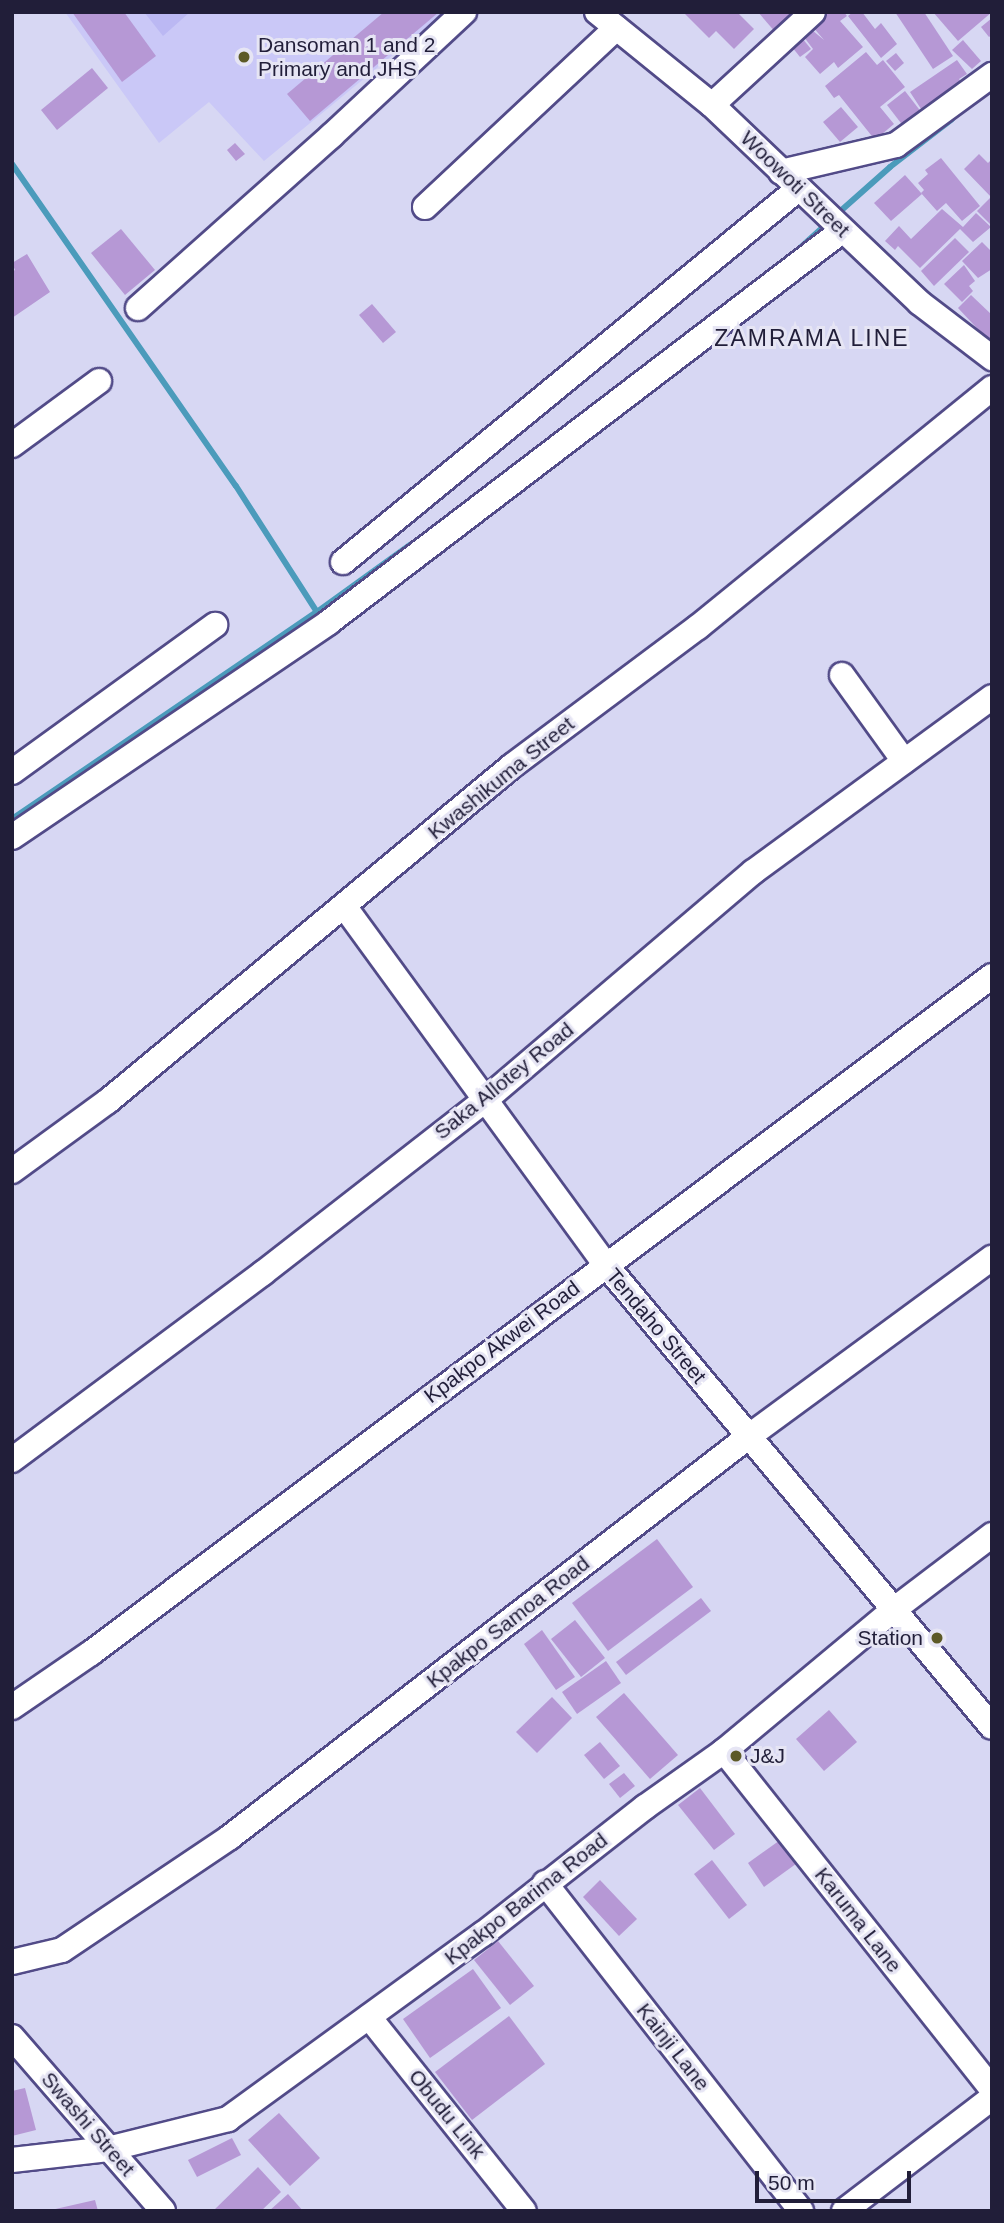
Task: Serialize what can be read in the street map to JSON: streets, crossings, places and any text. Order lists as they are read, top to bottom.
{
  "streets": {
    "street": [
      "Woowoti Street",
      "Kwashikuma Street",
      "Saka Allotey Road",
      "Tendaho Street",
      "Kpakpo Akwei Road",
      "Kpakpo Samoa Road",
      "Kpakpo Barima Road",
      "Karuma Lane",
      "Kainji Lane",
      "Obudu Link",
      "Swashi Street"
    ]
  },
  "crossings": [
    ["Kwashikuma Street", "Tendaho Street"],
    ["Saka Allotey Road", "Tendaho Street"],
    ["Tendaho Street", "Kpakpo Akwei Road"],
    ["Tendaho Street", "Kpakpo Samoa Road"],
    ["Tendaho Street", "Kpakpo Barima Road"],
    ["Kpakpo Barima Road", "Karuma Lane"],
    ["Kpakpo Barima Road", "Kainji Lane"],
    ["Kpakpo Barima Road", "Obudu Link"],
    ["Kpakpo Barima Road", "Swashi Street"]
  ],
  "districts": ["ZAMRAMA LINE"],
  "places": ["Dansoman 1 and 2 Primary and JHS", "Station", "J&J"],
  "scale_bar": "50 m"
}
